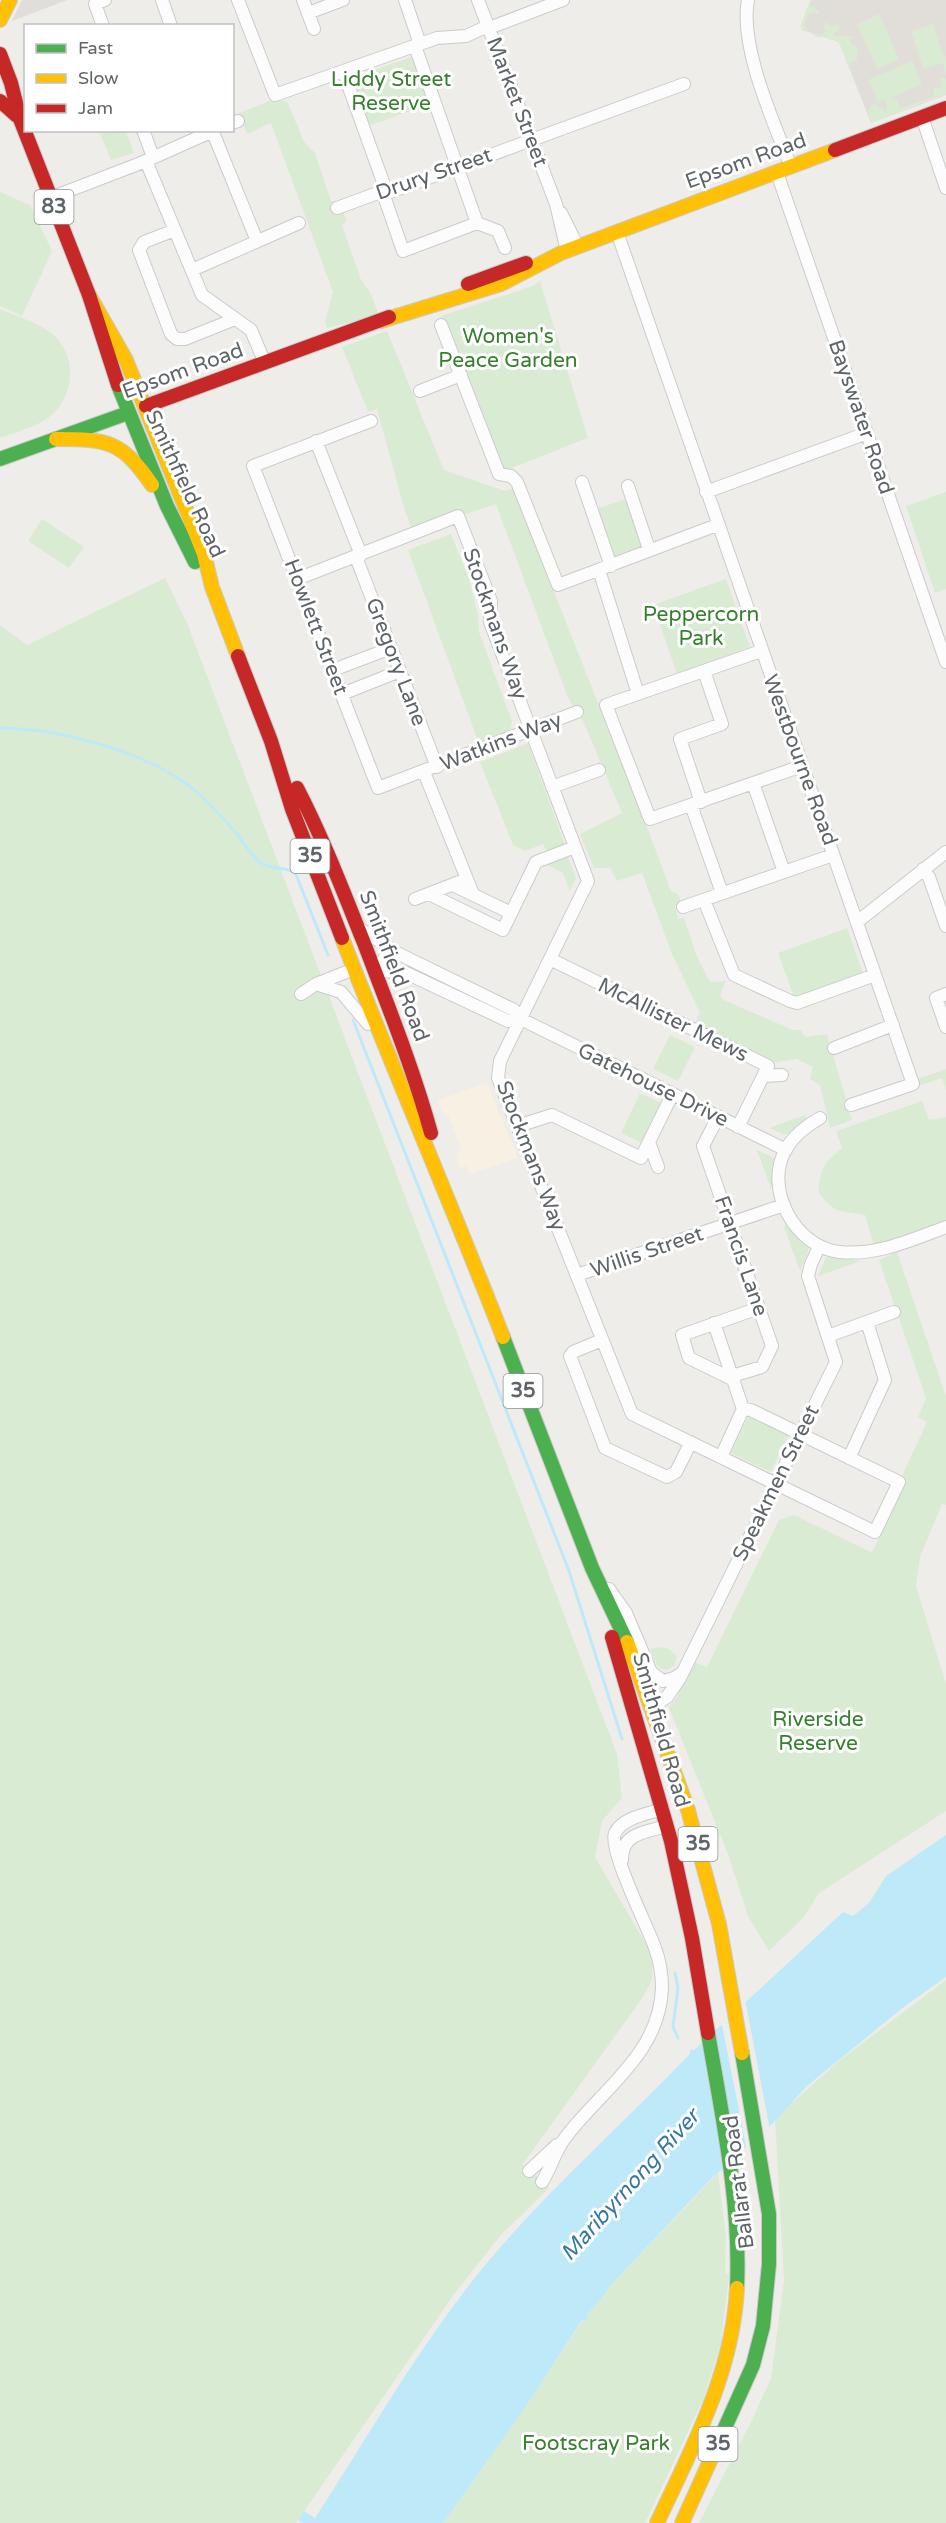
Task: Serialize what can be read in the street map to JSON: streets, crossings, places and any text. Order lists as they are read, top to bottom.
{
  "streets": {
    "main road": [
      "Epsom Road",
      "83",
      "Smithfield Road",
      "35",
      "Ballarat Road"
    ],
    "street": [
      "Market Street",
      "Drury Street",
      "Bayswater Road",
      "Stockmans Way",
      "Howlett Street",
      "Gregory Lane",
      "Watkins Way",
      "Westbourne Road",
      "McAllister Mews",
      "Gatehouse Drive",
      "Willis Street",
      "Francis Lane",
      "Speakmen Street"
    ]
  },
  "crossings": [
    ["Market Street", "Epsom Road"],
    ["Market Street", "Drury Street"],
    ["Epsom Road", "Bayswater Road"],
    ["Epsom Road", "Smithfield Road"],
    ["Epsom Road", "Westbourne Road"],
    ["Smithfield Road", "Gatehouse Drive"],
    ["Smithfield Road", "Speakmen Street"],
    ["Smithfield Road", "Ballarat Road"],
    ["Stockmans Way", "Gregory Lane"],
    ["Stockmans Way", "Watkins Way"],
    ["Stockmans Way", "McAllister Mews"],
    ["Stockmans Way", "Gatehouse Drive"],
    ["Stockmans Way", "Willis Street"],
    ["Stockmans Way", "Speakmen Street"],
    ["Howlett Street", "Gregory Lane"],
    ["Howlett Street", "Watkins Way"],
    ["Gregory Lane", "Watkins Way"],
    ["McAllister Mews", "Gatehouse Drive"],
    ["Gatehouse Drive", "Francis Lane"],
    ["Willis Street", "Francis Lane"]
  ],
  "water": ["Maribyrnong River"],
  "parks": [
    "Liddy Street Reserve",
    "Women's Peace Garden",
    "Peppercorn Park",
    "Riverside Reserve",
    "Footscray Park"
  ],
  "legend": ["Fast", "Slow", "Jam"]
}
